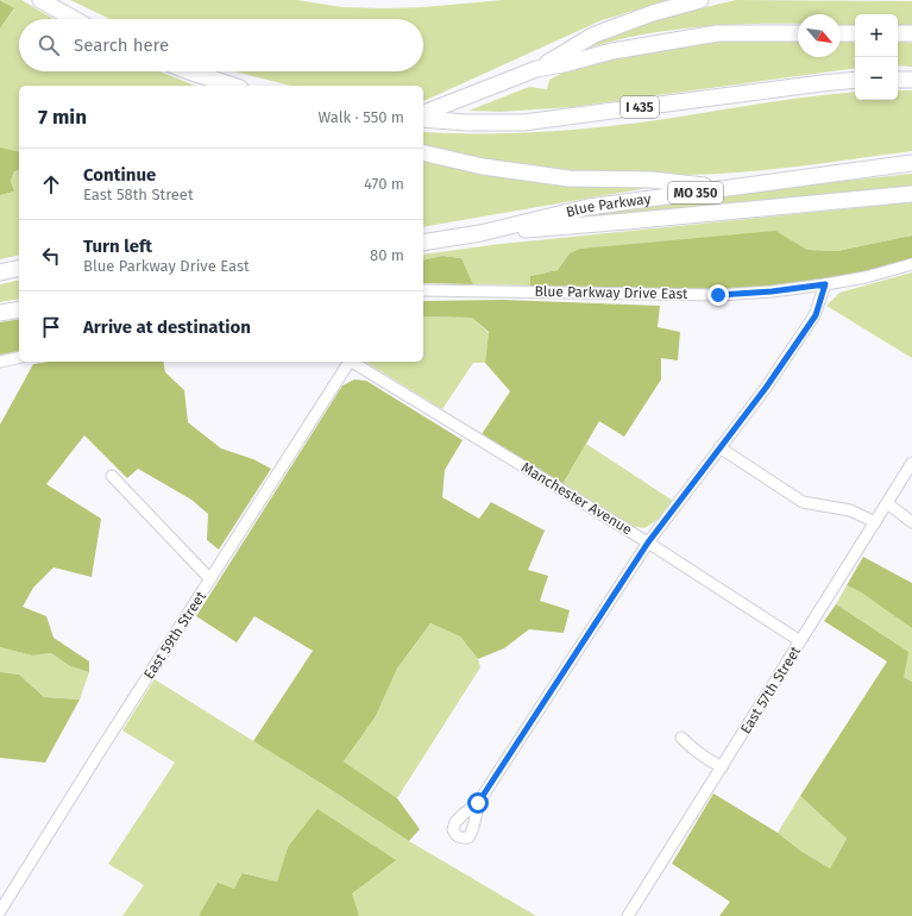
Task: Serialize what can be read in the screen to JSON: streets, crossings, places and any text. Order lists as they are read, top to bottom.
{
  "streets": {
    "highway": ["I 435", "MO 350", "Blue Parkway"],
    "street": [
      "Blue Parkway Drive East",
      "Manchester Avenue",
      "East 59th Street",
      "East 57th Street"
    ]
  },
  "crossings": [
    ["Manchester Avenue", "East 57th Street"]
  ],
  "north": "bottom right",
  "page": {
    "map_buttons": ["+", "−"],
    "search": "Search here",
    "heading": ["7 min", "Walk · 550 m"],
    "list": [
      ["Continue", "East 58th Street", "470 m"],
      ["Turn left", "Blue Parkway Drive East", "80 m"],
      "Arrive at destination"
    ]
  }
}
